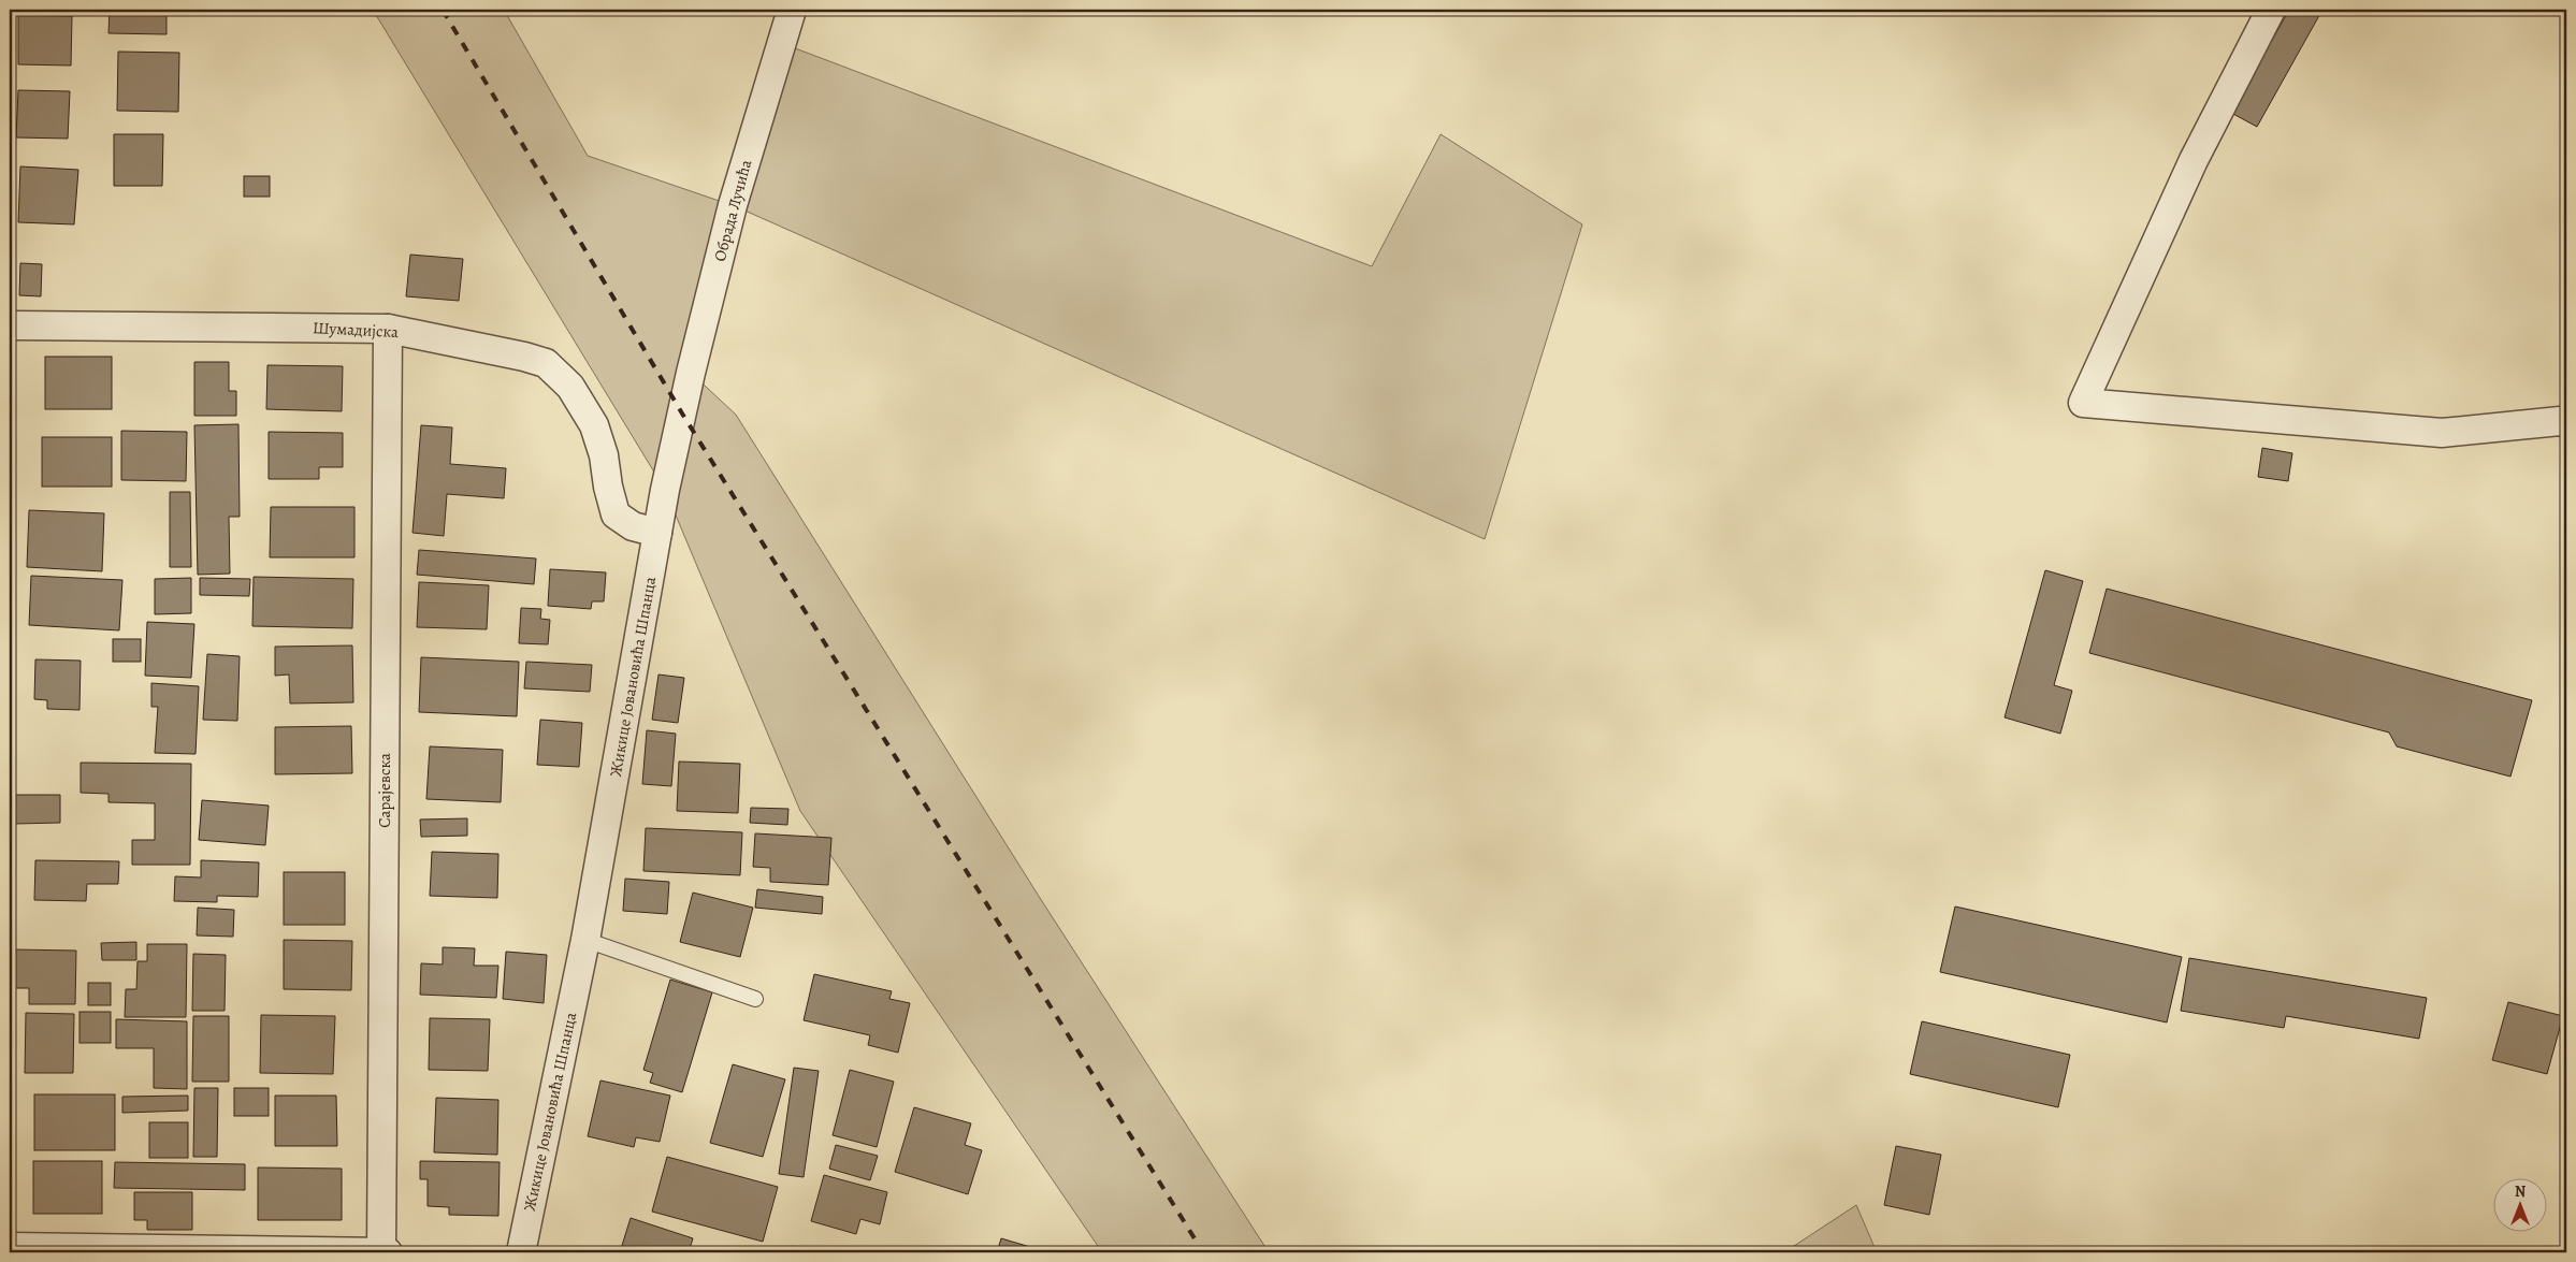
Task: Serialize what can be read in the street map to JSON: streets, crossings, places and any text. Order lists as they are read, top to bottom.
{
  "streets": {
    "street": [
      "Обрада Лучића",
      "Шумадијска",
      "Жикице Јовановића Шпанца",
      "Сарајевска"
    ]
  },
  "crossings": [
    ["Обрада Лучића", "Жикице Јовановића Шпанца"],
    ["Шумадијска", "Жикице Јовановића Шпанца"],
    ["Шумадијска", "Сарајевска"]
  ],
  "north": "top"
}
